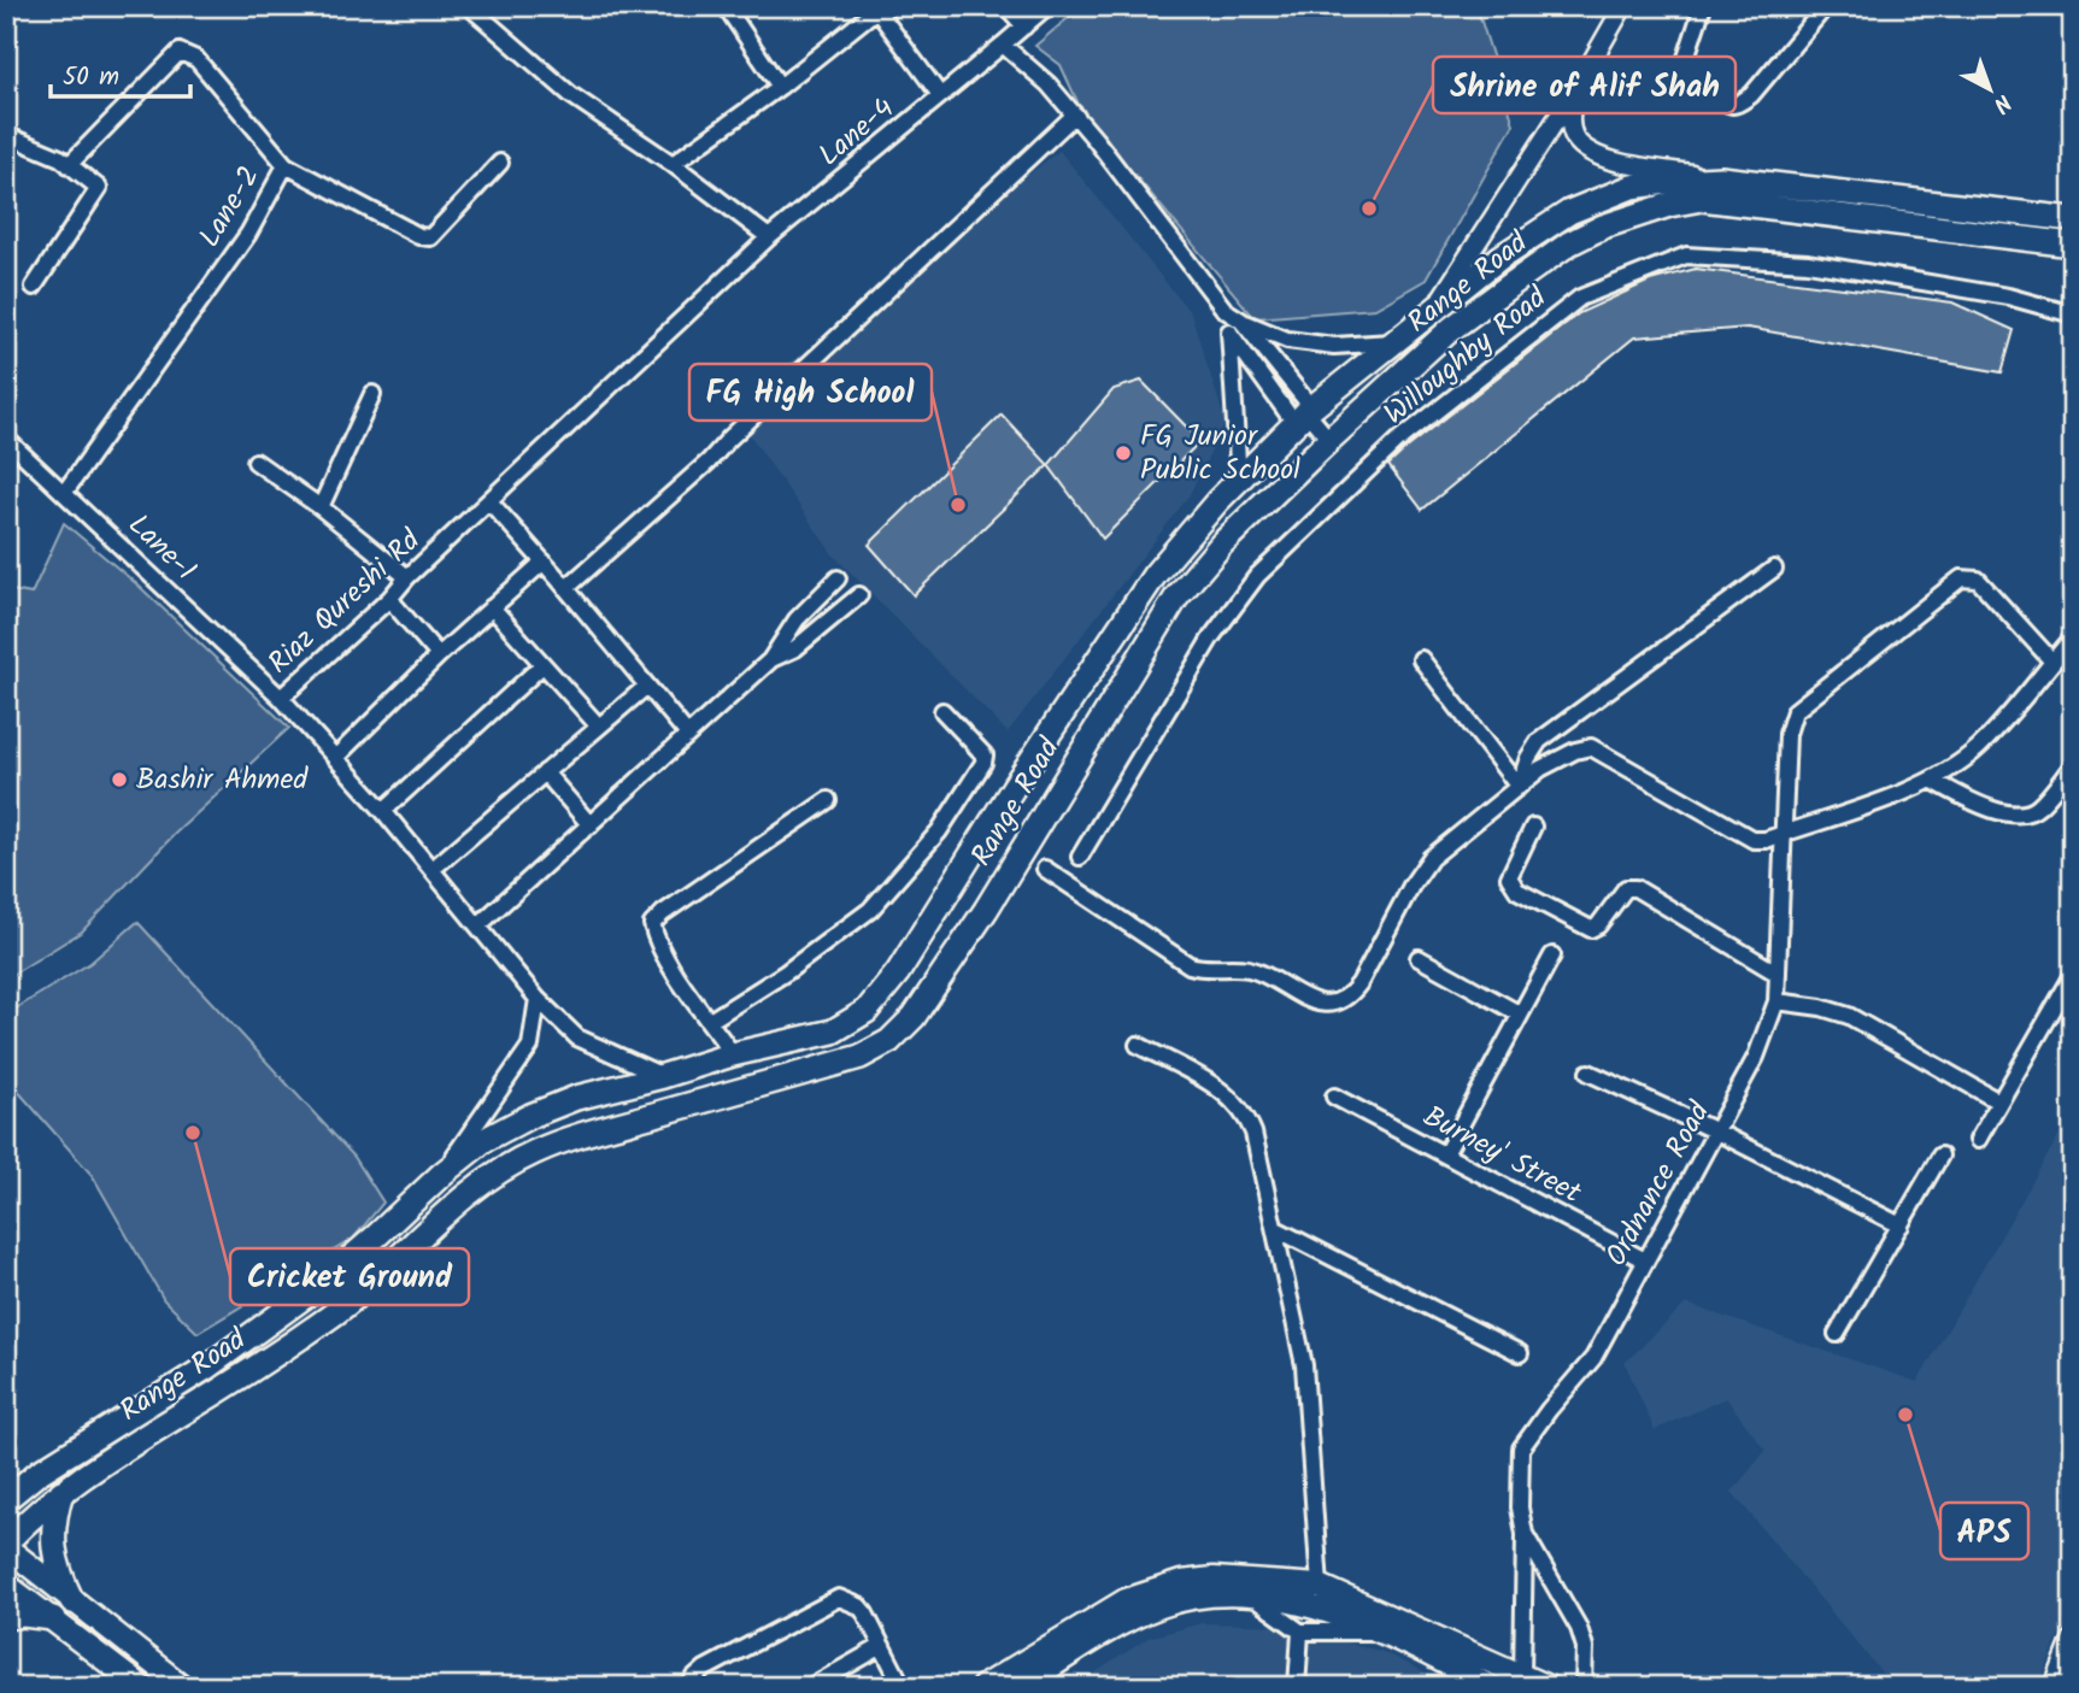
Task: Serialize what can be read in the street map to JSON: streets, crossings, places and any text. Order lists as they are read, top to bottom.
{
  "streets": {
    "main road": ["Range Road"],
    "street": [
      "Lane-4",
      "Lane-2",
      "Willoughby Road",
      "Lane-1",
      "Riaz Qureshi Rd",
      "Burney' Street",
      "Ordnance Road"
    ]
  },
  "crossings": [
    ["Lane-4", "Riaz Qureshi Rd"],
    ["Lane-2", "Lane-1"],
    ["Lane-1", "Riaz Qureshi Rd"],
    ["Burney' Street", "Ordnance Road"]
  ],
  "places": [
    "Shrine of Alif Shah",
    "FG Junior Public School",
    "FG High School",
    "Bashir Ahmed",
    "Cricket Ground",
    "APS"
  ],
  "scale_bar": "50 m",
  "north": "bottom right"
}
